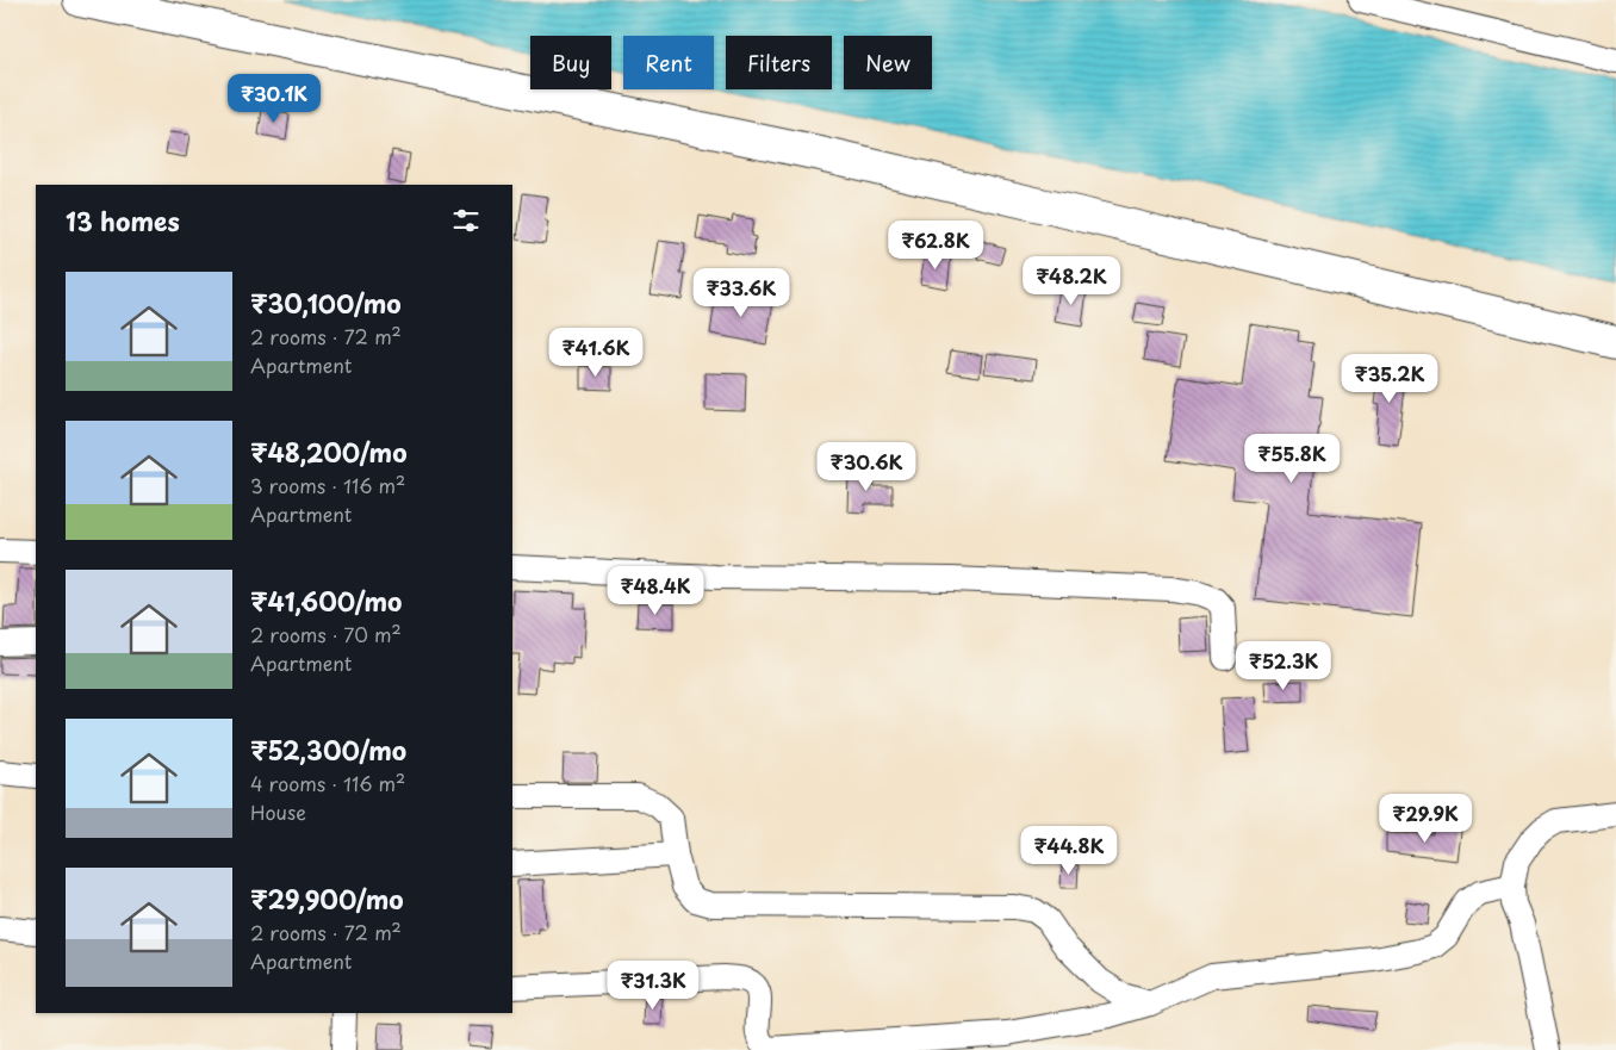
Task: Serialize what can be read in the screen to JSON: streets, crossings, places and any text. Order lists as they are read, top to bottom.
{
  "page": {
    "chip": [
      "Buy",
      "Rent",
      "Filters",
      "New"
    ],
    "price": [
      "₹30.1K",
      "₹62.8K",
      "₹48.2K",
      "₹33.6K",
      "₹41.6K",
      "₹35.2K",
      "₹55.8K",
      "₹30.6K",
      "₹48.4K",
      "₹52.3K",
      "₹29.9K",
      "₹44.8K",
      "₹31.3K"
    ],
    "heading": "13 homes",
    "list": [
      {
        "name": "₹30,100/mo",
        "note": "2 rooms · 72 m² · Apartment"
      },
      {
        "name": "₹48,200/mo",
        "note": "3 rooms · 116 m² · Apartment"
      },
      {
        "name": "₹41,600/mo",
        "note": "2 rooms · 70 m² · Apartment"
      },
      {
        "name": "₹52,300/mo",
        "note": "4 rooms · 116 m² · House"
      },
      {
        "name": "₹29,900/mo",
        "note": "2 rooms · 72 m² · Apartment"
      }
    ]
  }
}
